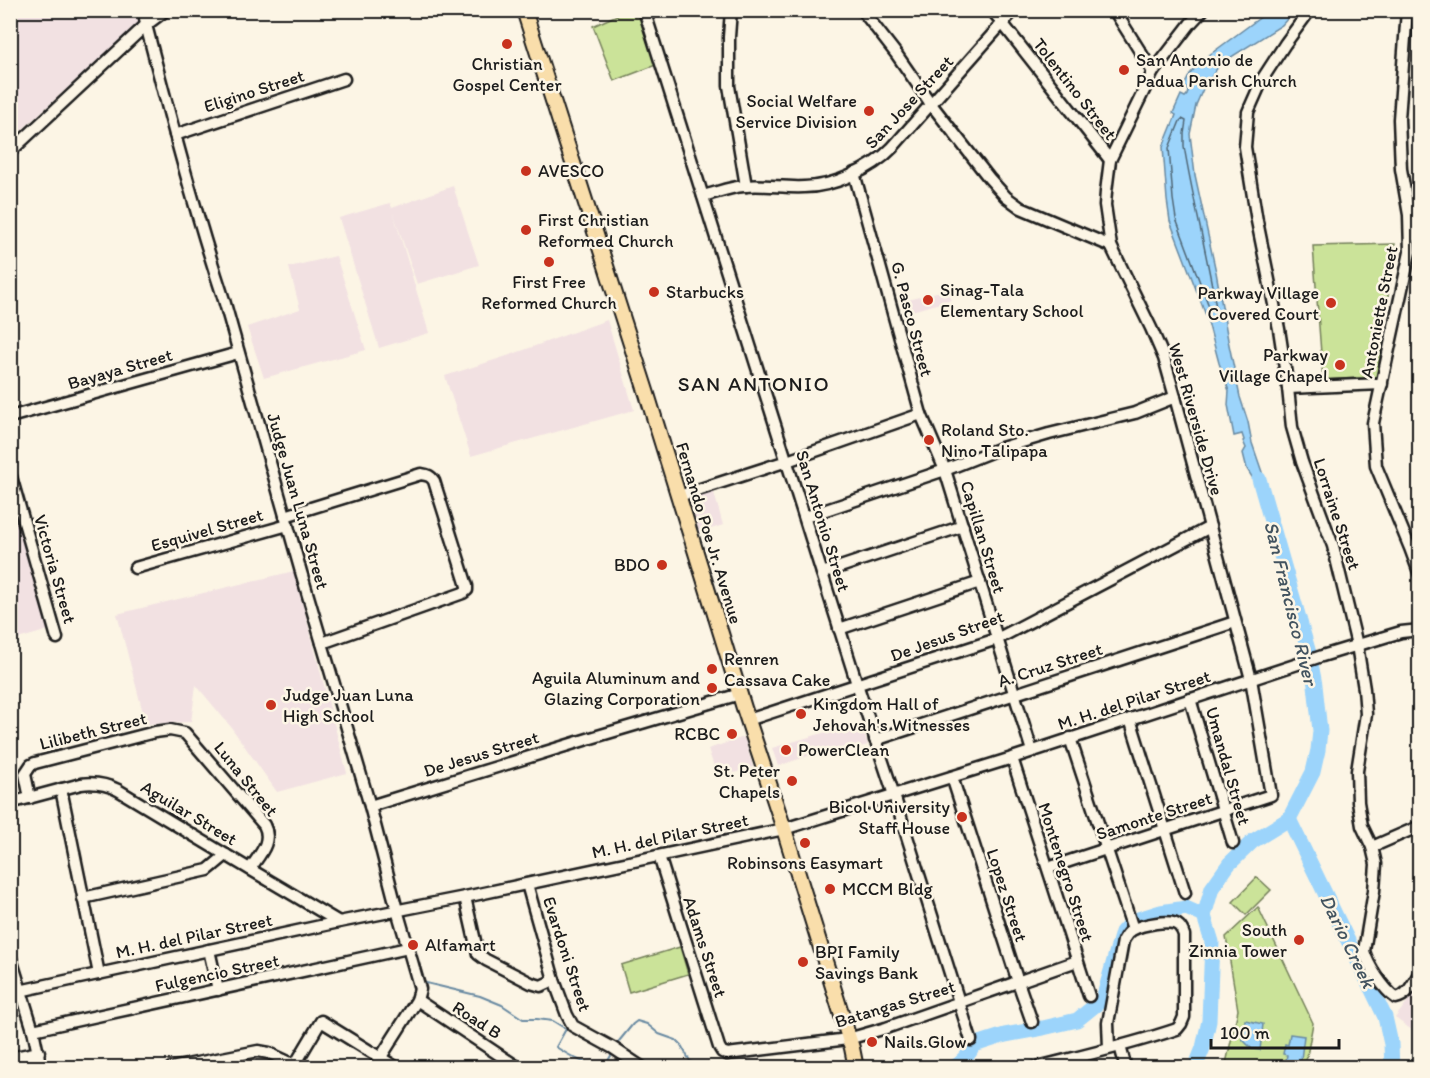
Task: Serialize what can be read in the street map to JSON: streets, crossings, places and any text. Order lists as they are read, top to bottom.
{
  "streets": {
    "main road": ["Fernando Poe Jr. Avenue"],
    "street": [
      "Tolentino Street",
      "Eligino Street",
      "San Jose Street",
      "Antoniette Street",
      "G. Pasco Street",
      "Bayaya Street",
      "West Riverside Drive",
      "Judge Juan Luna Street",
      "Lorraine Street",
      "San Antonio Street",
      "Esquivel Street",
      "Capillan Street",
      "Victoria Street",
      "De Jesus Street",
      "A. Cruz Street",
      "M. H. del Pilar Street",
      "Lilibeth Street",
      "Umandal Street",
      "Luna Street",
      "Aguilar Street",
      "Samonte Street",
      "Montenegro Street",
      "Lopez Street",
      "Adams Street",
      "Evardoni Street",
      "Fulgencio Street",
      "Batangas Street",
      "Road B"
    ]
  },
  "crossings": [
    ["Tolentino Street", "San Jose Street"],
    ["Tolentino Street", "West Riverside Drive"],
    ["Eligino Street", "Judge Juan Luna Street"],
    ["San Jose Street", "G. Pasco Street"],
    ["San Jose Street", "San Antonio Street"],
    ["G. Pasco Street", "Capillan Street"],
    ["Bayaya Street", "Judge Juan Luna Street"],
    ["West Riverside Drive", "De Jesus Street"],
    ["West Riverside Drive", "A. Cruz Street"],
    ["West Riverside Drive", "M. H. del Pilar Street"],
    ["West Riverside Drive", "Samonte Street"],
    ["Judge Juan Luna Street", "Esquivel Street"],
    ["Judge Juan Luna Street", "De Jesus Street"],
    ["Judge Juan Luna Street", "M. H. del Pilar Street"],
    ["Judge Juan Luna Street", "Fulgencio Street"],
    ["Judge Juan Luna Street", "Road B"],
    ["Lorraine Street", "M. H. del Pilar Street"],
    ["San Antonio Street", "De Jesus Street"],
    ["San Antonio Street", "A. Cruz Street"],
    ["San Antonio Street", "M. H. del Pilar Street"],
    ["San Antonio Street", "Batangas Street"],
    ["Fernando Poe Jr. Avenue", "De Jesus Street"],
    ["Fernando Poe Jr. Avenue", "M. H. del Pilar Street"],
    ["Fernando Poe Jr. Avenue", "Batangas Street"],
    ["Capillan Street", "De Jesus Street"],
    ["Capillan Street", "A. Cruz Street"],
    ["Capillan Street", "M. H. del Pilar Street"],
    ["M. H. del Pilar Street", "Umandal Street"],
    ["M. H. del Pilar Street", "Aguilar Street"],
    ["M. H. del Pilar Street", "Montenegro Street"],
    ["M. H. del Pilar Street", "Lopez Street"],
    ["M. H. del Pilar Street", "Adams Street"],
    ["M. H. del Pilar Street", "Evardoni Street"],
    ["Lilibeth Street", "Luna Street"],
    ["Lilibeth Street", "Aguilar Street"],
    ["Umandal Street", "Samonte Street"],
    ["Luna Street", "Aguilar Street"],
    ["Samonte Street", "Montenegro Street"],
    ["Montenegro Street", "Batangas Street"],
    ["Lopez Street", "Batangas Street"],
    ["Adams Street", "Batangas Street"]
  ],
  "districts": ["SAN ANTONIO"],
  "water": ["San Francisco River", "Dario Creek"],
  "places": [
    "Christian Gospel Center",
    "San Antonio de Padua Parish Church",
    "Social Welfare Service Division",
    "AVESCO",
    "First Christian Reformed Church",
    "First Free Reformed Church",
    "Starbucks",
    "Sinag-Tala Elementary School",
    "Parkway Village Covered Court",
    "Parkway Village Chapel",
    "Roland Sto. Nino Talipapa",
    "BDO",
    "Renren Cassava Cake",
    "Aguila Aluminum and Glazing Corporation",
    "Judge Juan Luna High School",
    "Kingdom Hall of Jehovah's Witnesses",
    "RCBC",
    "PowerClean",
    "St. Peter Chapels",
    "Bicol University Staff House",
    "Robinsons Easymart",
    "MCCM Bldg",
    "South Zinnia Tower",
    "Alfamart",
    "BPI Family Savings Bank",
    "Nails.Glow"
  ],
  "scale_bar": "100 m"
}
